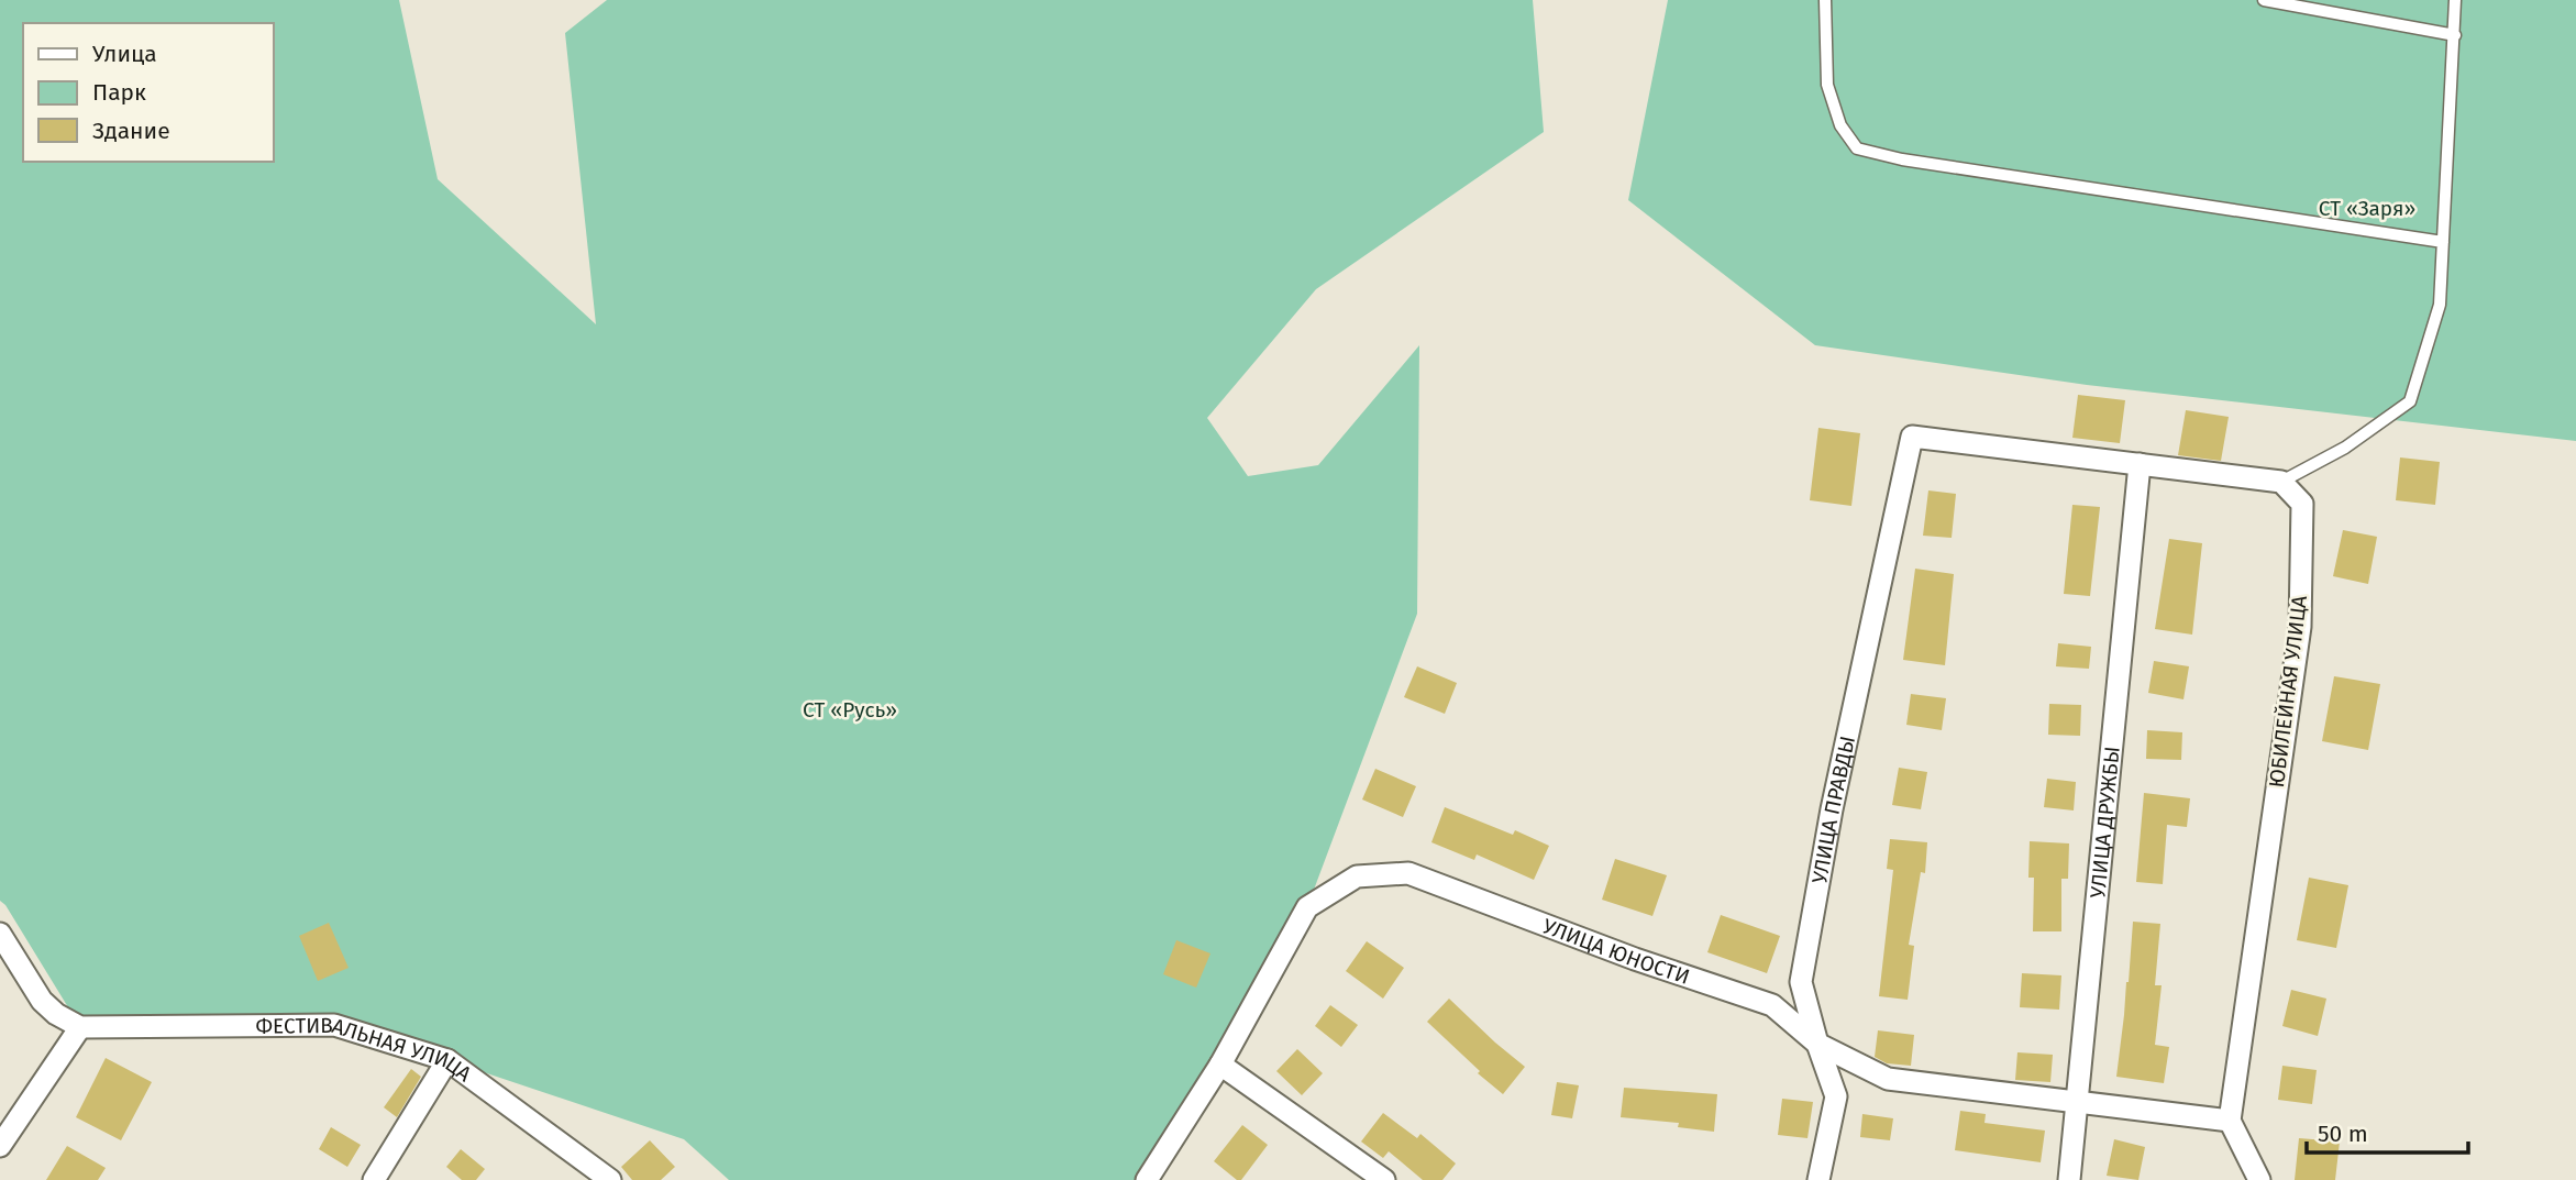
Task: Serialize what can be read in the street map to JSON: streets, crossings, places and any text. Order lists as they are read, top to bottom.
{
  "streets": {
    "street": [
      "ЮБИЛЕЙНАЯ УЛИЦА",
      "УЛИЦА ПРАВДЫ",
      "УЛИЦА ДРУЖБЫ",
      "УЛИЦА ЮНОСТИ",
      "ФЕСТИВАЛЬНАЯ УЛИЦА"
    ]
  },
  "crossings": [
    ["ЮБИЛЕЙНАЯ УЛИЦА", "УЛИЦА ЮНОСТИ"],
    ["УЛИЦА ПРАВДЫ", "УЛИЦА ДРУЖБЫ"],
    ["УЛИЦА ПРАВДЫ", "УЛИЦА ЮНОСТИ"],
    ["УЛИЦА ДРУЖБЫ", "УЛИЦА ЮНОСТИ"]
  ],
  "parks": ["СТ «Заря»", "СТ «Русь»"],
  "legend": ["Улица", "Парк", "Здание"],
  "scale_bar": "50 m"
}
